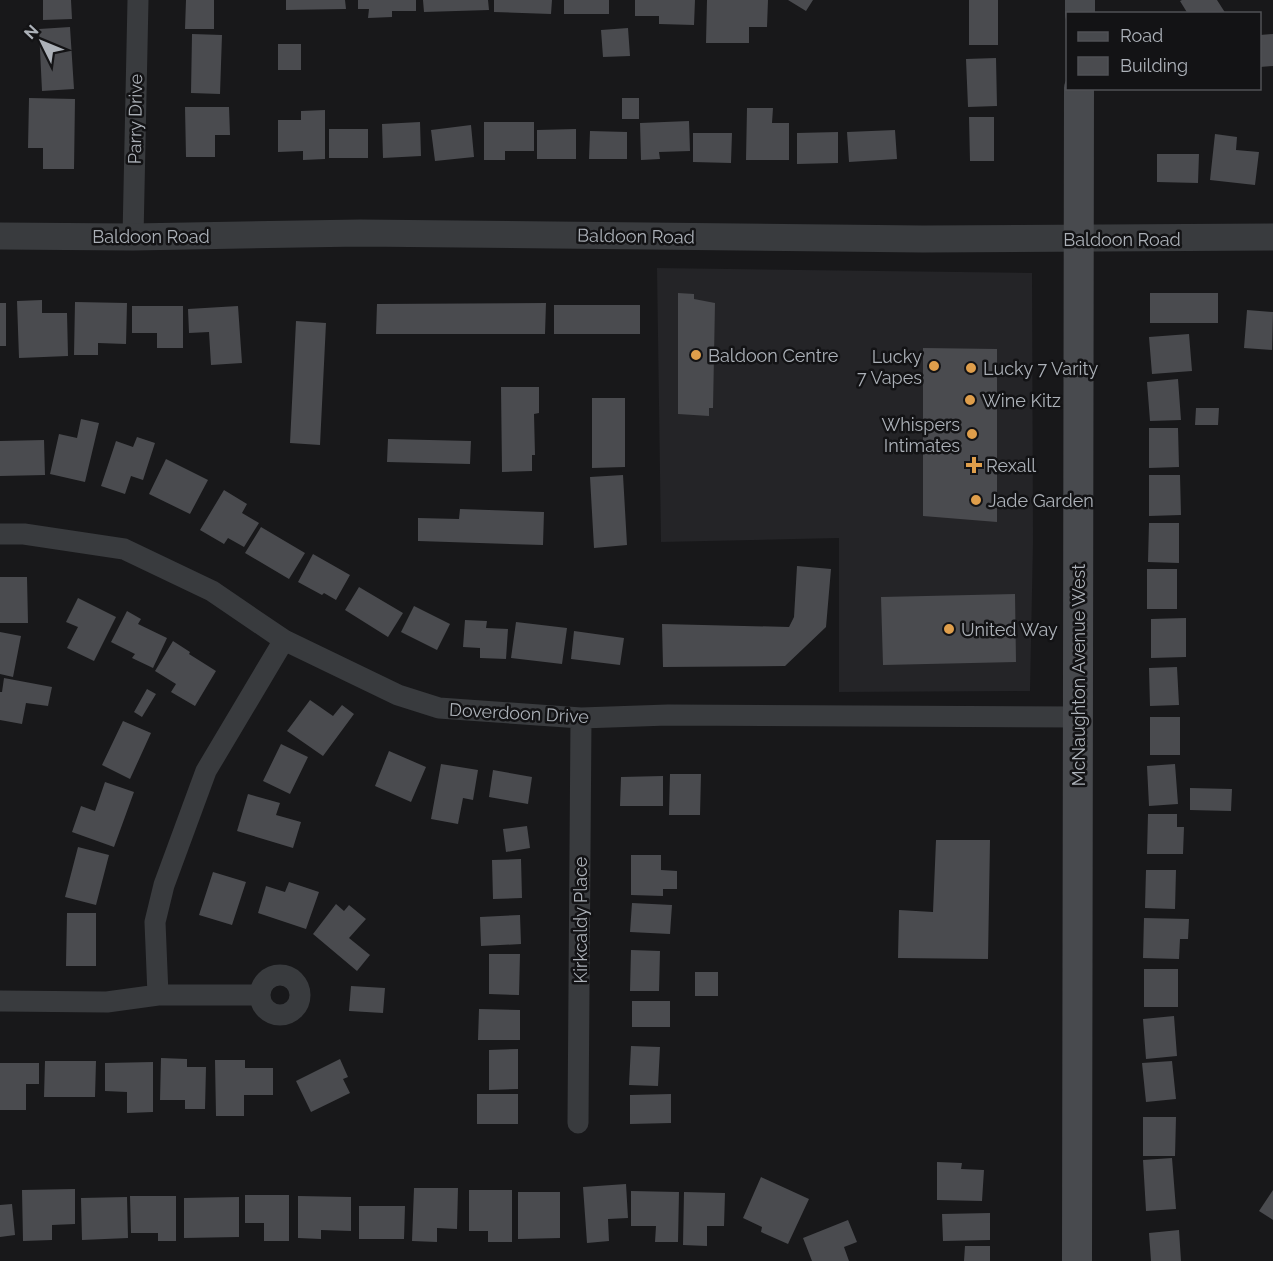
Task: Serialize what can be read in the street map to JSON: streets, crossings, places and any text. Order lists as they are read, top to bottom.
{
  "streets": {
    "main road": ["McNaughton Avenue West"],
    "street": [
      "Parry Drive",
      "Baldoon Road",
      "Doverdoon Drive",
      "Kirkcaldy Place"
    ]
  },
  "crossings": [
    ["Parry Drive", "Baldoon Road"],
    ["Baldoon Road", "McNaughton Avenue West"],
    ["McNaughton Avenue West", "Doverdoon Drive"],
    ["Doverdoon Drive", "Kirkcaldy Place"]
  ],
  "places": {
    "other": [
      "Baldoon Centre",
      "Lucky 7 Vapes",
      "Lucky 7 Varity",
      "Wine Kitz",
      "Whispers Intimates",
      "Jade Garden",
      "United Way"
    ],
    "health": ["Rexall"]
  },
  "legend": ["Road", "Building"],
  "north": "top left"
}
